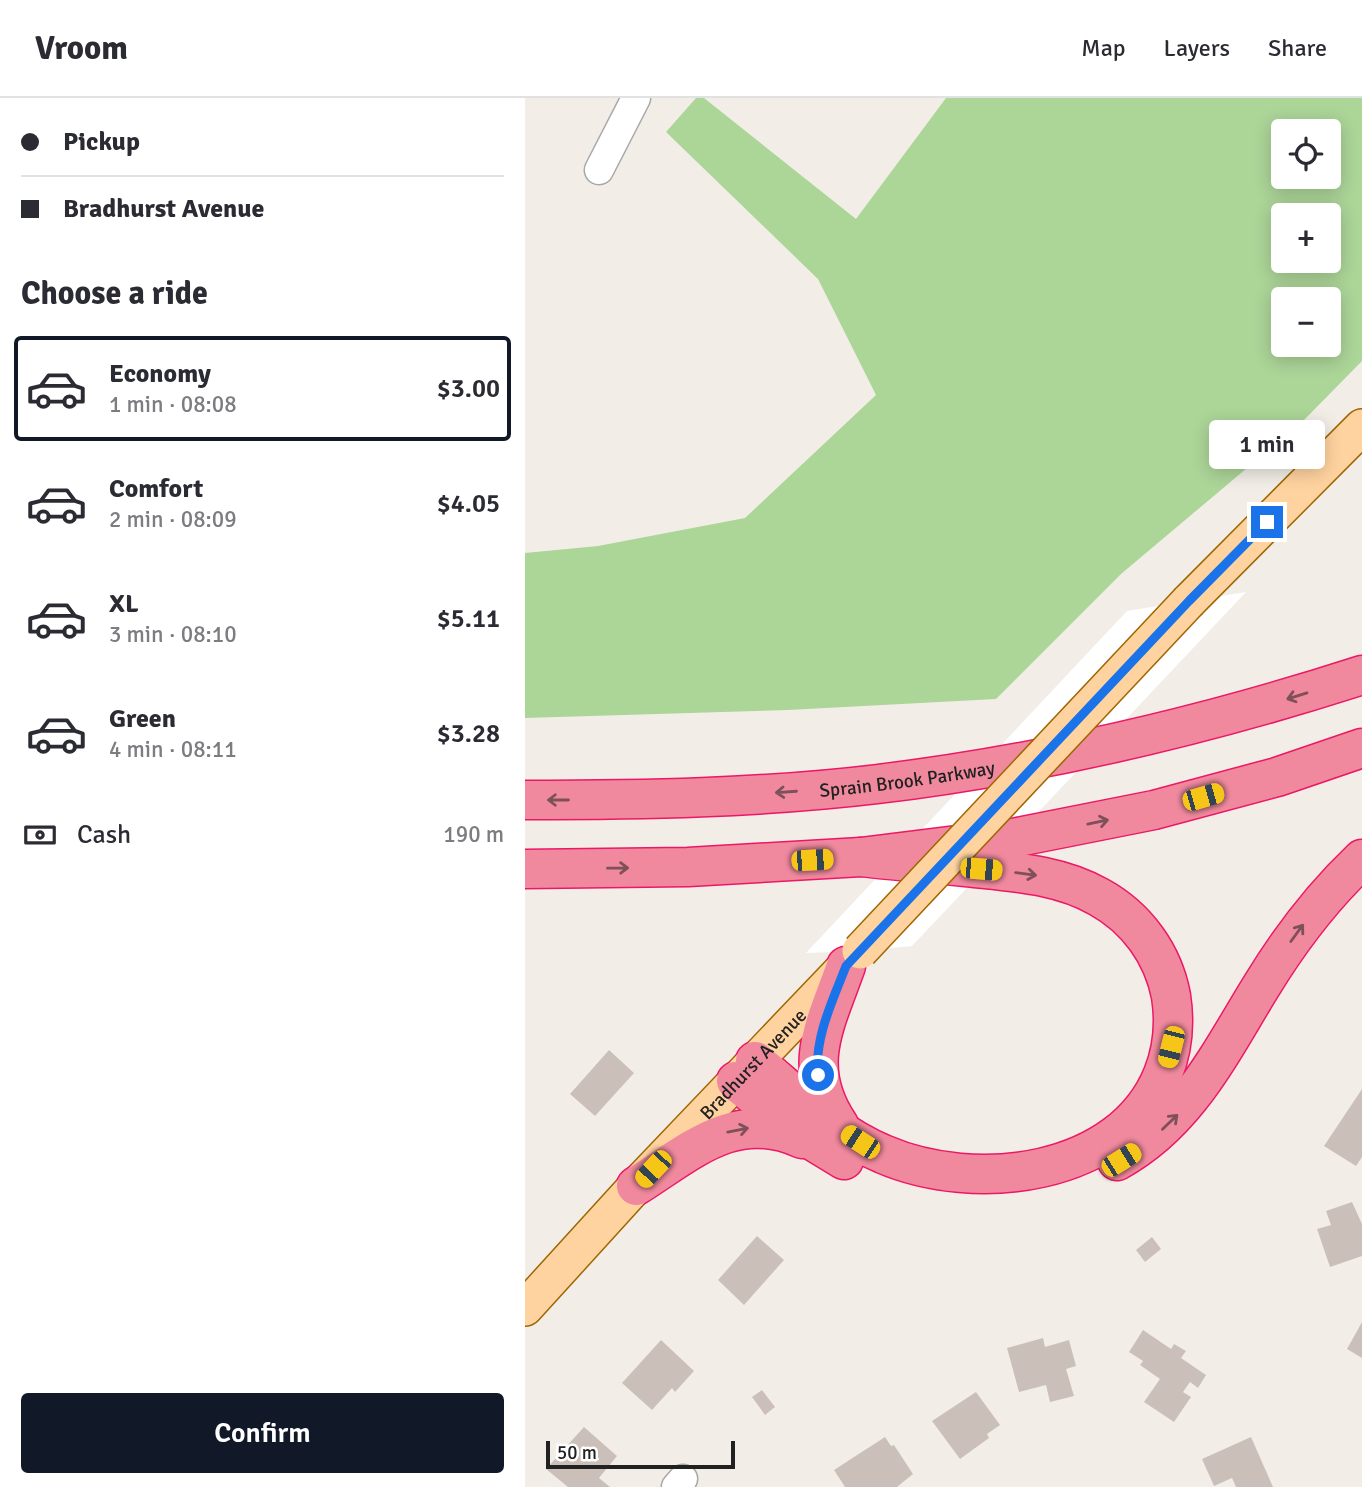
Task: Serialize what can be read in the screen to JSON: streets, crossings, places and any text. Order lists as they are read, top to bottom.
{
  "streets": {
    "highway": ["Sprain Brook Parkway"],
    "main road": ["Bradhurst Avenue"]
  },
  "scale_bar": "50 m",
  "page": {
    "header": "Vroom",
    "nav": ["Map", "Layers", "Share"],
    "banner": ["Pickup", "Bradhurst Avenue"],
    "map_buttons": ["+", "−"],
    "heading": "Choose a ride",
    "list": [
      {
        "name": "Economy",
        "note": "1 min · 08:08",
        "value": "$3.00"
      },
      {
        "name": "Comfort",
        "note": "2 min · 08:09",
        "value": "$4.05"
      },
      {
        "name": "XL",
        "note": "3 min · 08:10",
        "value": "$5.11"
      },
      {
        "name": "Green",
        "note": "4 min · 08:11",
        "value": "$3.28"
      }
    ],
    "bubble": "1 min",
    "pay": ["Cash", "190 m"],
    "buttons": "Confirm",
    "scale": "50 m"
  }
}
